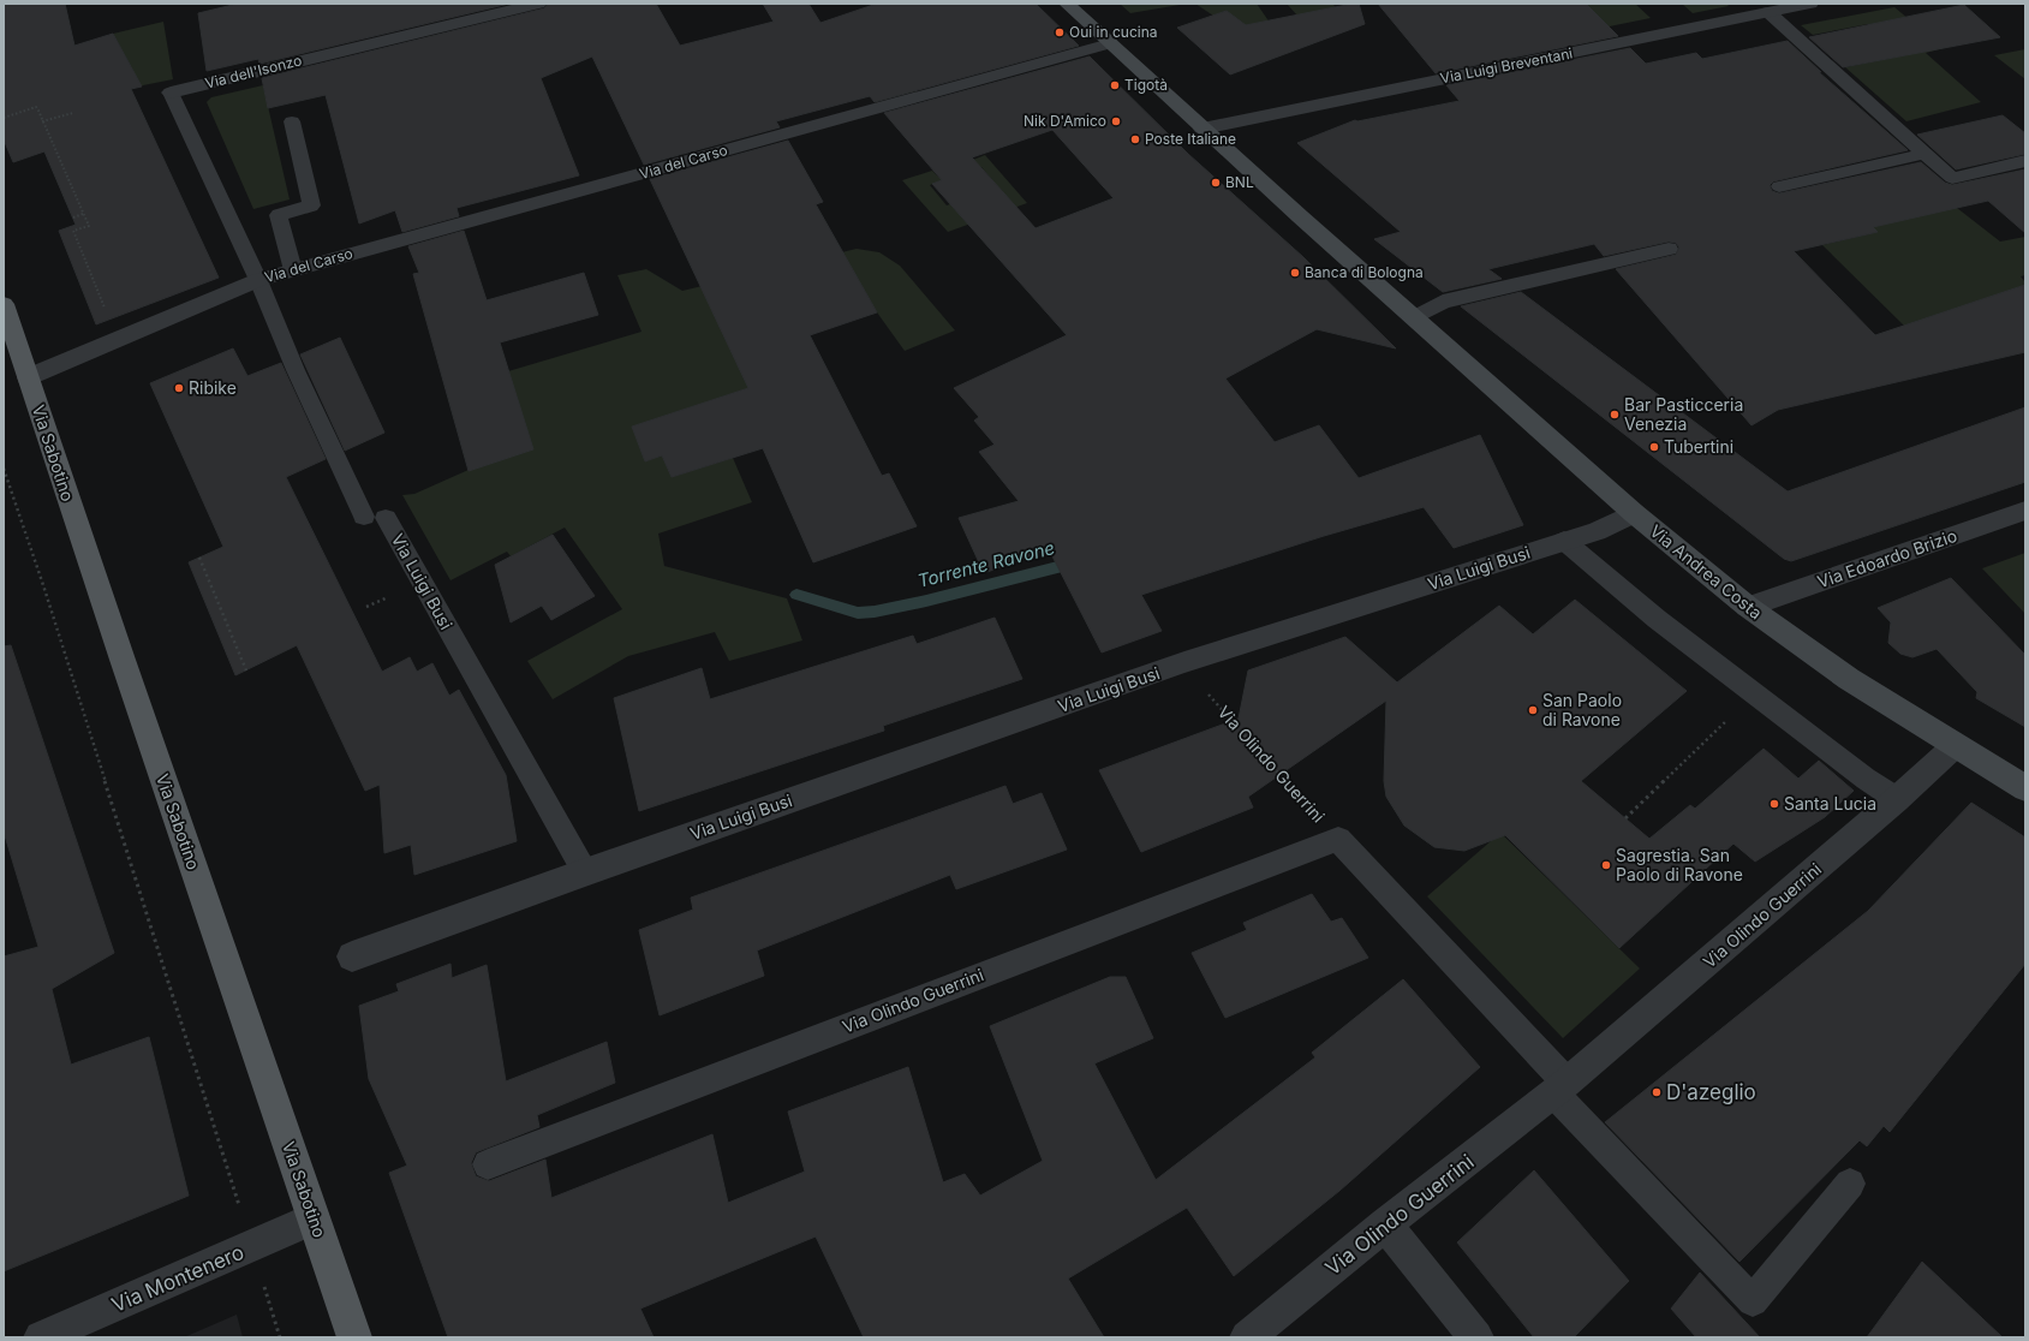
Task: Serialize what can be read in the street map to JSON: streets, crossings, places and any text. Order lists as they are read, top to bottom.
{
  "streets": {
    "main road": ["Via Sabotino", "Via Andrea Costa"],
    "street": [
      "Via Luigi Breventani",
      "Via dell'Isonzo",
      "Via del Carso",
      "Via Edoardo Brizio",
      "Via Luigi Busi",
      "Via Olindo Guerrini",
      "Via Montenero"
    ]
  },
  "crossings": [
    ["Via Luigi Breventani", "Via Andrea Costa"],
    ["Via dell'Isonzo", "Via del Carso"],
    ["Via del Carso", "Via Sabotino"],
    ["Via del Carso", "Via Luigi Busi"],
    ["Via del Carso", "Via Andrea Costa"],
    ["Via Sabotino", "Via Montenero"],
    ["Via Edoardo Brizio", "Via Andrea Costa"],
    ["Via Luigi Busi", "Via Andrea Costa"],
    ["Via Andrea Costa", "Via Olindo Guerrini"]
  ],
  "water": ["Torrente Ravone"],
  "places": [
    "Oui in cucina",
    "Tigotà",
    "Nik D'Amico",
    "Poste Italiane",
    "BNL",
    "Banca di Bologna",
    "Ribike",
    "Bar Pasticceria Venezia",
    "Tubertini",
    "San Paolo di Ravone",
    "Santa Lucia",
    "Sagrestia. San Paolo di Ravone",
    "D'azeglio"
  ]
}
